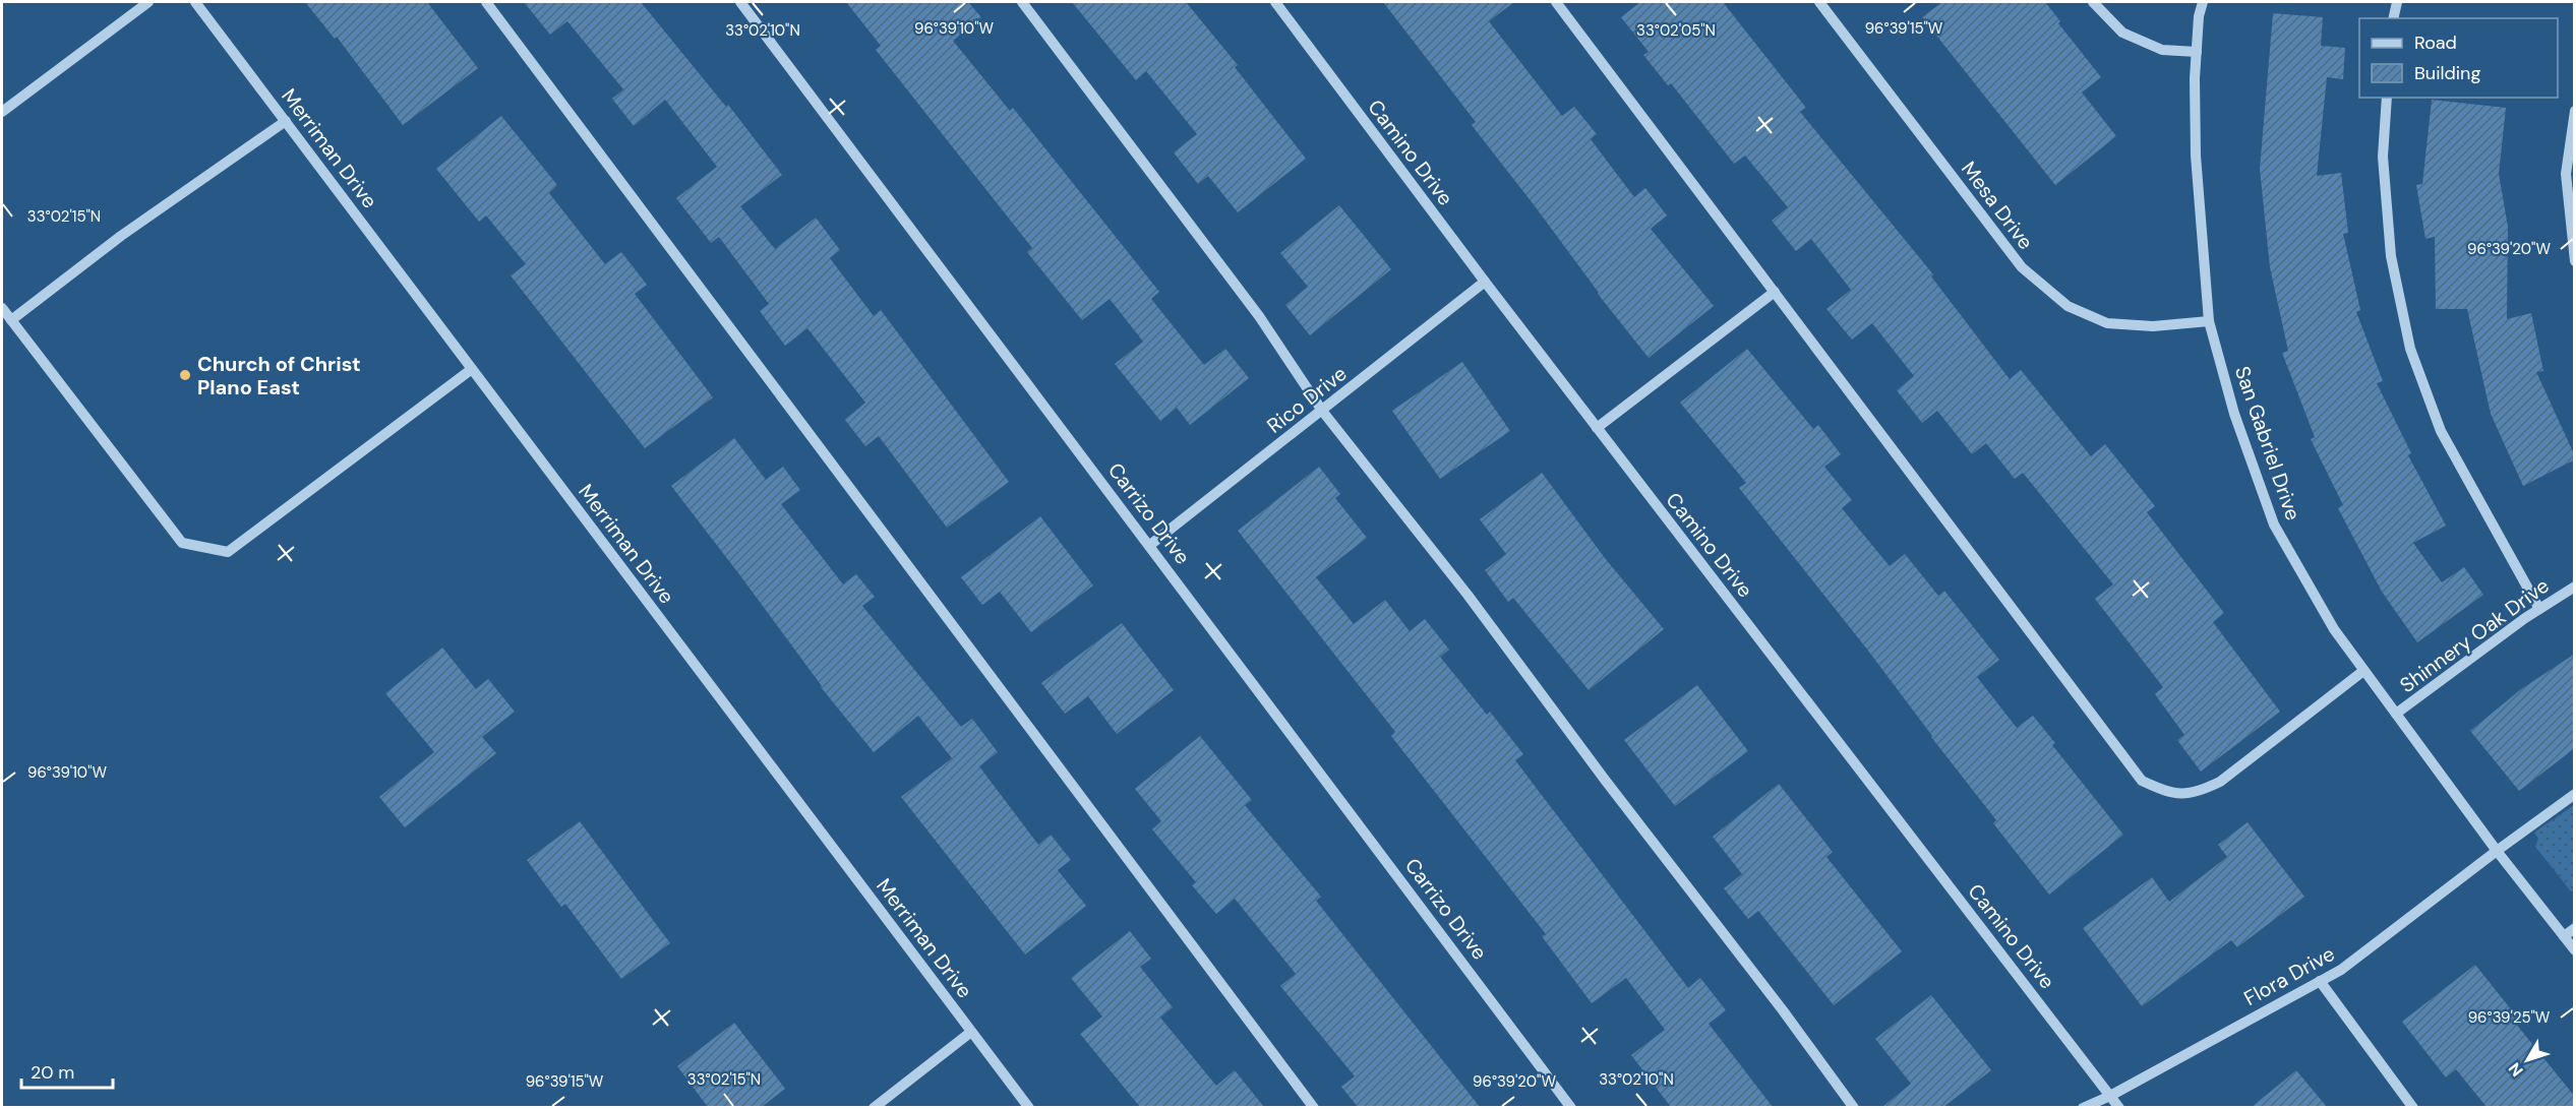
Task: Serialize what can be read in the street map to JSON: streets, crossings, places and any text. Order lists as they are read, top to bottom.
{
  "streets": {
    "street": [
      "Merriman Drive",
      "Camino Drive",
      "Mesa Drive",
      "Rico Drive",
      "San Gabriel Drive",
      "Carrizo Drive",
      "Shinnery Oak Drive",
      "Flora Drive"
    ]
  },
  "crossings": [
    ["Camino Drive", "Rico Drive"],
    ["Camino Drive", "Flora Drive"],
    ["Mesa Drive", "San Gabriel Drive"],
    ["Rico Drive", "Carrizo Drive"],
    ["San Gabriel Drive", "Shinnery Oak Drive"],
    ["San Gabriel Drive", "Flora Drive"]
  ],
  "places": ["Church of Christ Plano East"],
  "legend": ["Road", "Building"],
  "scale_bar": "20 m",
  "north": "bottom left",
  "coordinates": [
    "96°39'10\"W",
    "96°39'15\"W",
    "33°02'10\"N",
    "33°02'05\"N",
    "33°02'15\"N",
    "96°39'20\"W",
    "96°39'25\"W"
  ]
}
